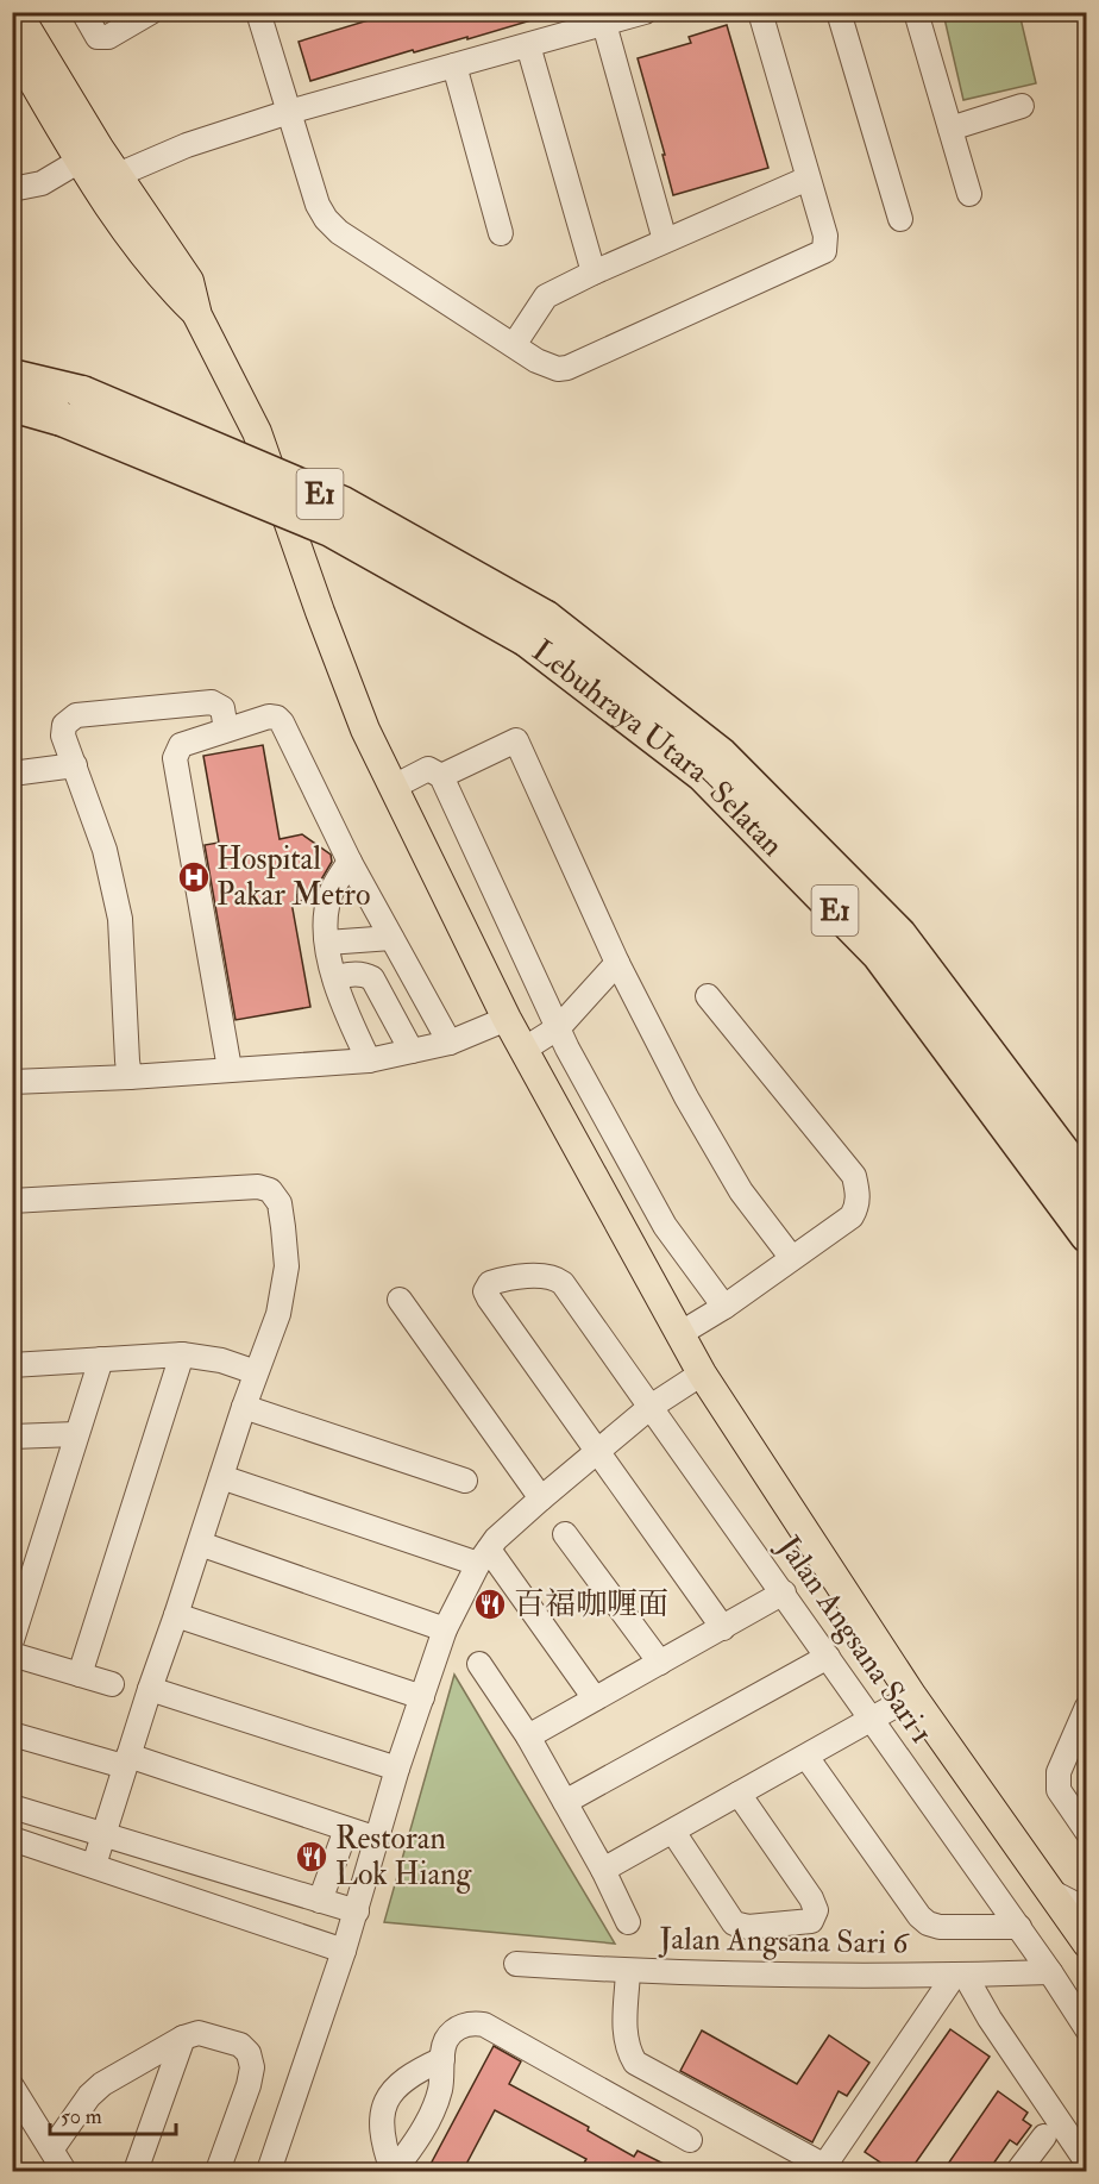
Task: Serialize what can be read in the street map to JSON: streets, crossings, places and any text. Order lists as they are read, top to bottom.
{
  "streets": {
    "highway": ["E1", "Lebuhraya Utara–Selatan"],
    "street": ["Jalan Angsana Sari 1", "Jalan Angsana Sari 6"]
  },
  "crossings": [
    ["Jalan Angsana Sari 1", "Jalan Angsana Sari 6"]
  ],
  "places": {
    "hospital": ["Hospital Pakar Metro"],
    "restaurant": ["百福咖喱面", "Restoran Lok Hiang"]
  },
  "scale_bar": "50 m"
}
